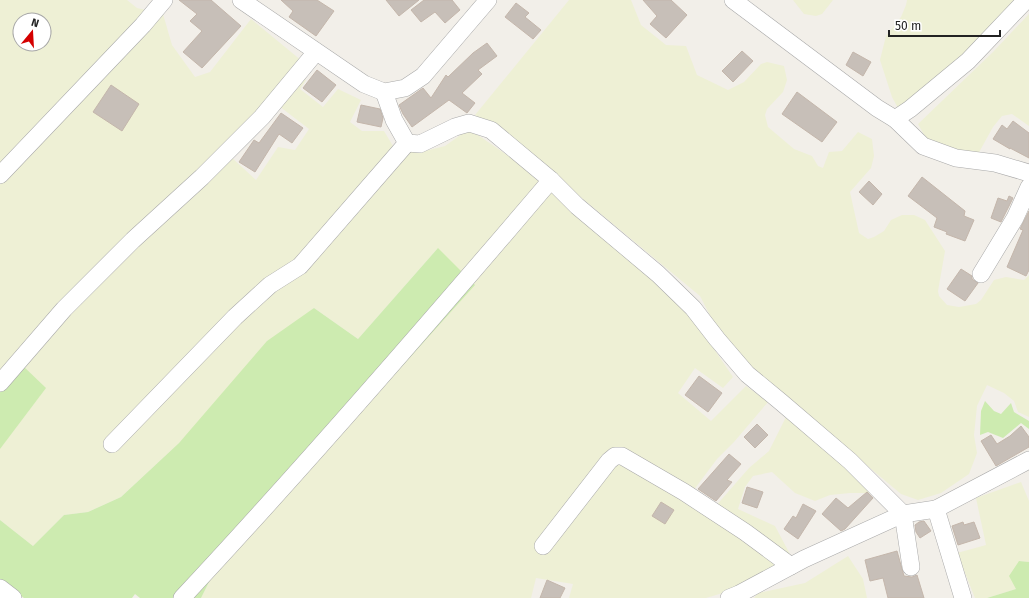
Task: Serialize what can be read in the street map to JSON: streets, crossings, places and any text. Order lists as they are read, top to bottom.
{
  "scale_bar": "50 m",
  "north": "top"
}
